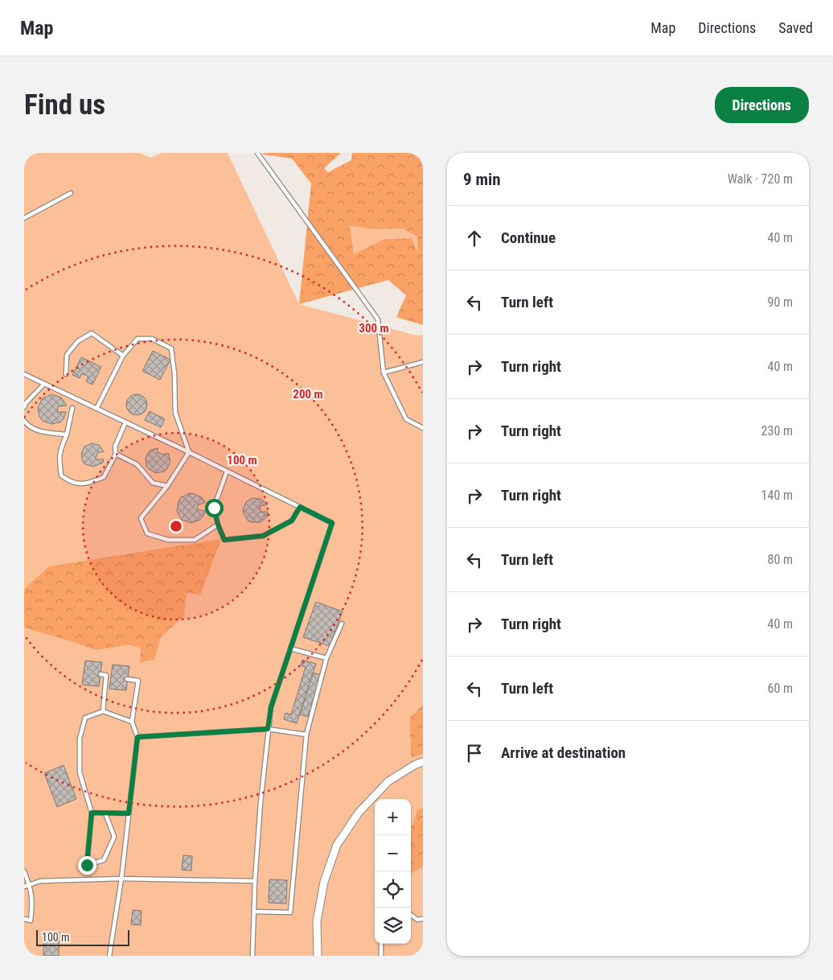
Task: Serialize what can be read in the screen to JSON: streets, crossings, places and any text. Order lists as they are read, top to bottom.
{
  "scale_bar": "100 m",
  "page": {
    "header": "Map",
    "nav": ["Map", "Directions", "Saved"],
    "buttons": "Directions",
    "title": "Find us",
    "heading": ["9 min", "Walk · 720 m"],
    "list": [
      ["Continue", "40 m"],
      ["Turn left", "90 m"],
      ["Turn right", "40 m"],
      ["Turn right", "230 m"],
      ["Turn right", "140 m"],
      ["Turn left", "80 m"],
      ["Turn right", "40 m"],
      ["Turn left", "60 m"],
      "Arrive at destination"
    ],
    "map_buttons": ["+", "−"],
    "scale": "100 m"
  },
  "rings": ["300 m", "200 m", "100 m"]
}
